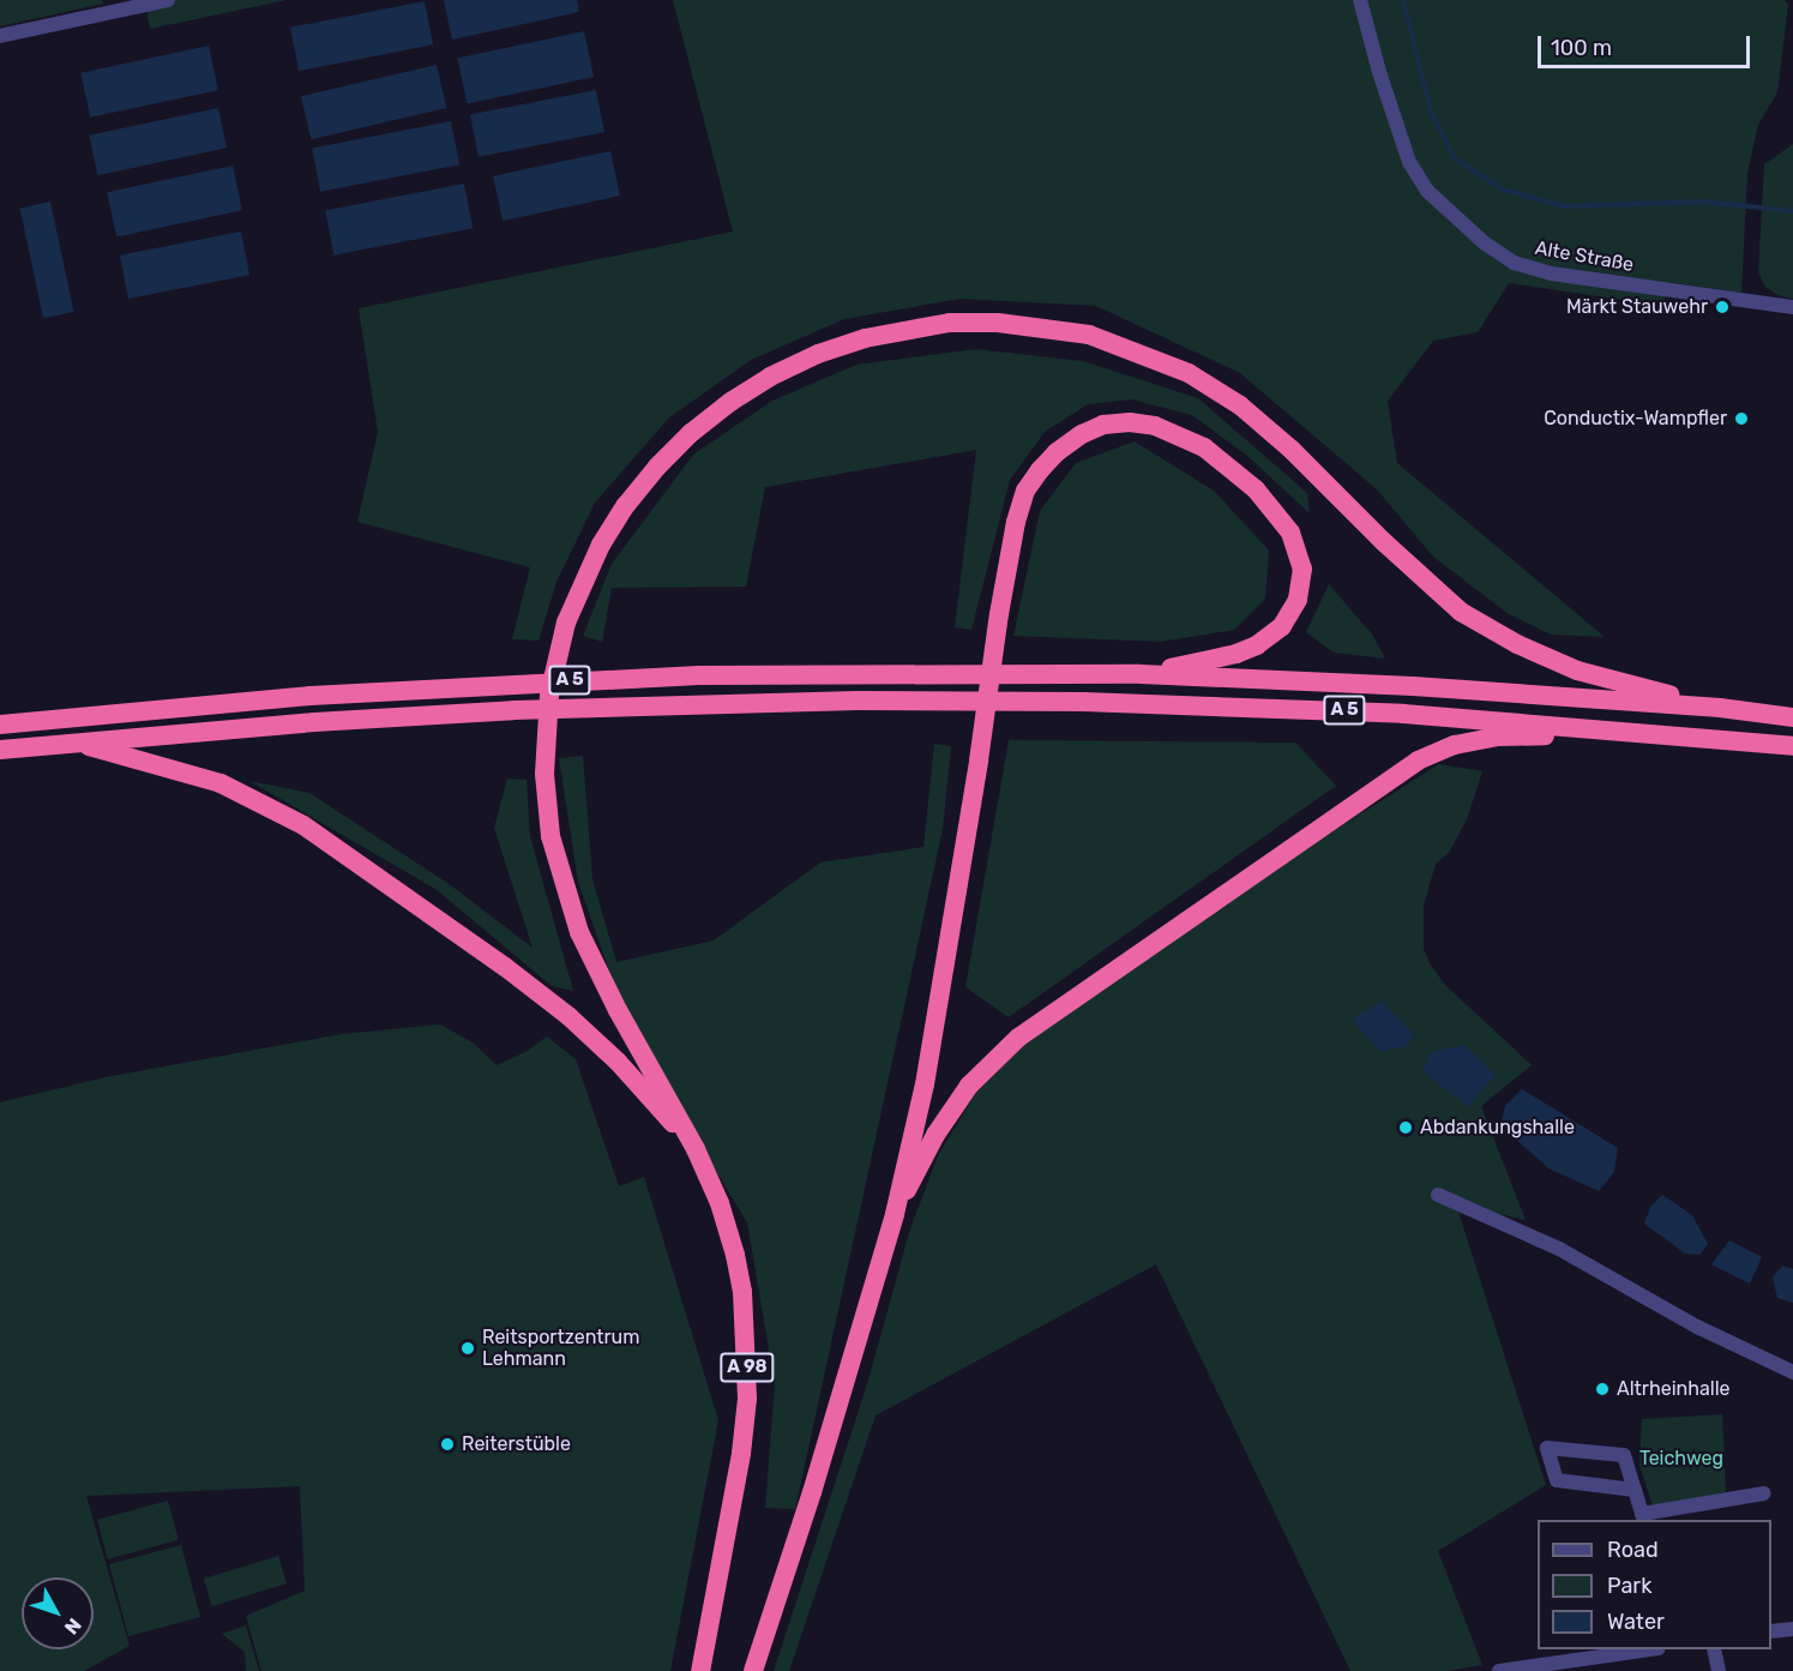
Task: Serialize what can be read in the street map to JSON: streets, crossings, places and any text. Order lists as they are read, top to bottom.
{
  "streets": {
    "highway": ["A 5", "A 98"],
    "street": ["Alte Straße"]
  },
  "parks": ["Teichweg"],
  "places": [
    "Märkt Stauwehr",
    "Conductix-Wampfler",
    "Abdankungshalle",
    "Reitsportzentrum Lehmann",
    "Altrheinhalle",
    "Reiterstüble"
  ],
  "legend": ["Road", "Park", "Water"],
  "scale_bar": "100 m",
  "north": "bottom right"
}
